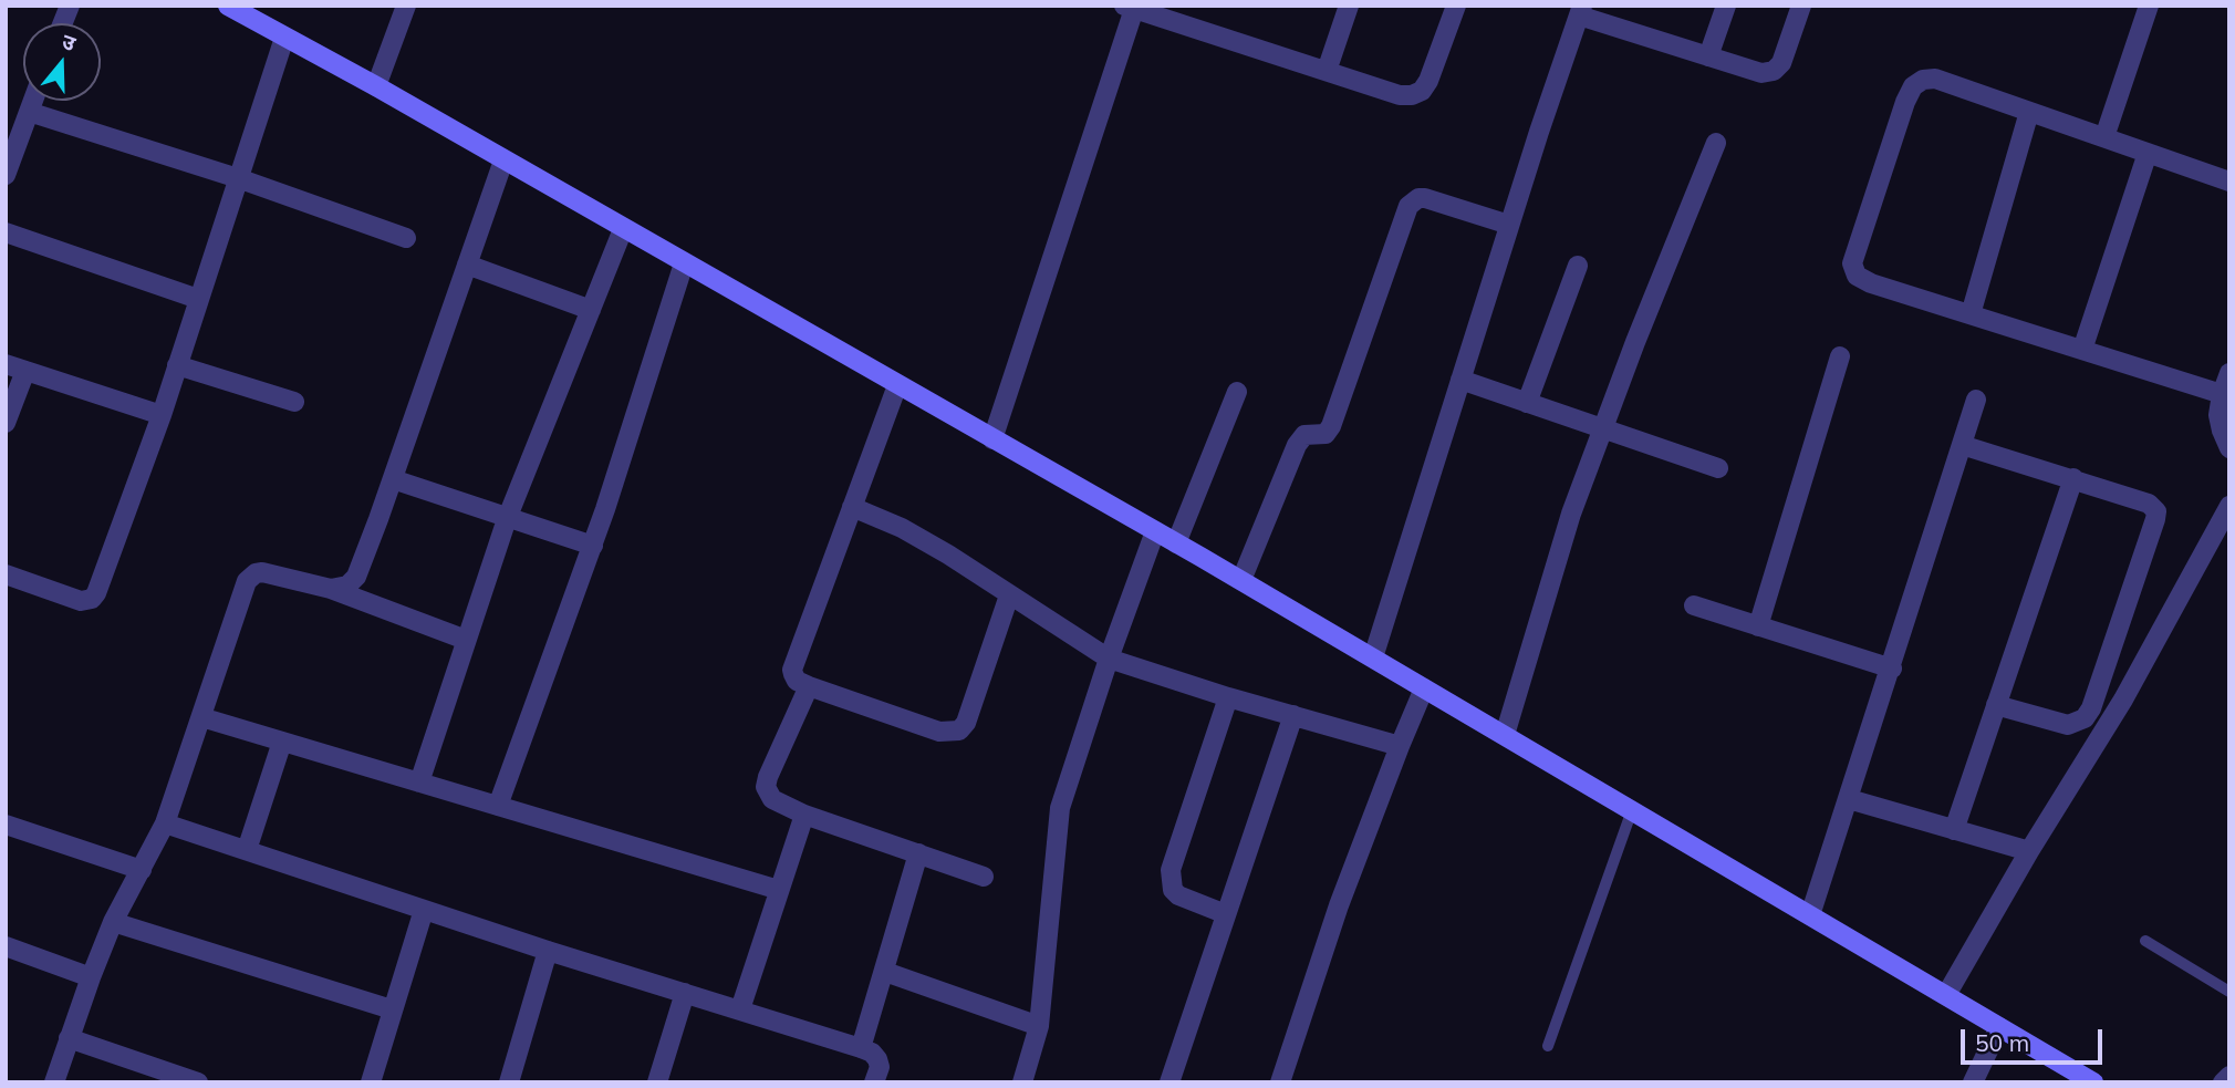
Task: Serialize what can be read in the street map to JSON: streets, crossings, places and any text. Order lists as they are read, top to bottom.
{
  "scale_bar": "50 m",
  "north": "top"
}
